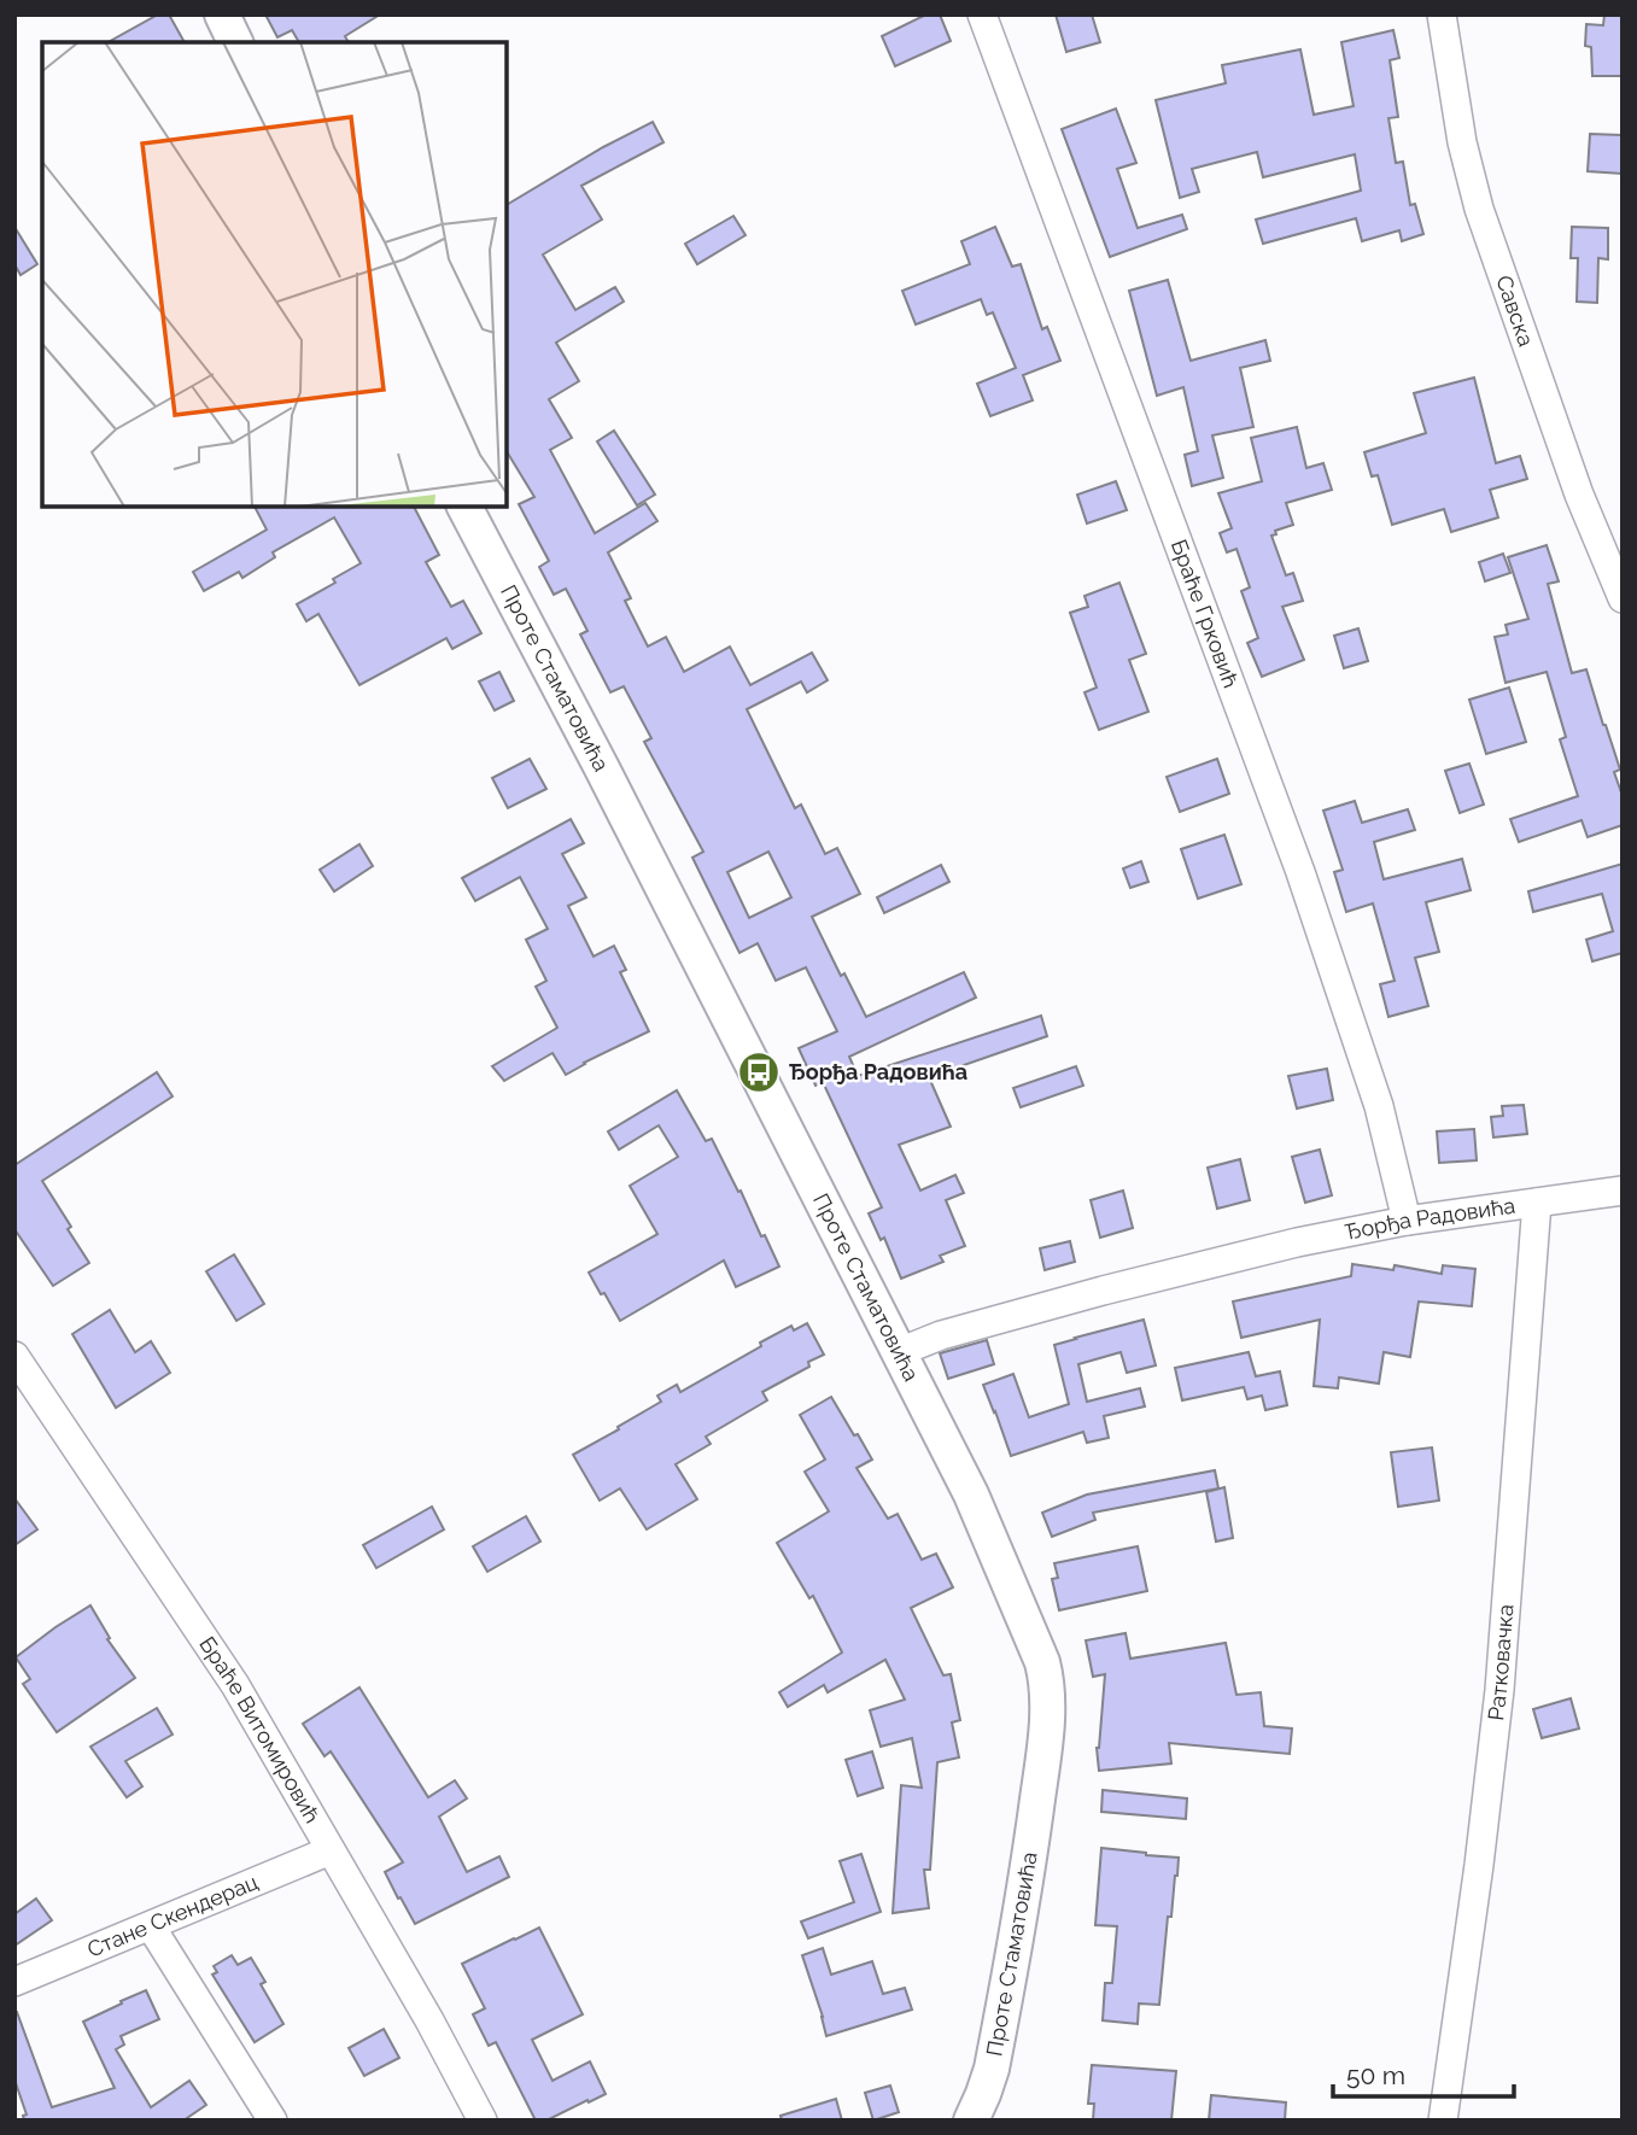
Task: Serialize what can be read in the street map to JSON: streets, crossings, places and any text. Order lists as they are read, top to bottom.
{
  "streets": {
    "street": [
      "Савска",
      "Браће Грковић",
      "Проте Стаматовића",
      "Ђорђа Радовића",
      "Ратковачка",
      "Браће Витомировић",
      "Стане Скендерац"
    ]
  },
  "crossings": [
    ["Браће Грковић", "Ђорђа Радовића"],
    ["Проте Стаматовића", "Ђорђа Радовића"],
    ["Ђорђа Радовића", "Ратковачка"],
    ["Браће Витомировић", "Стане Скендерац"]
  ],
  "places": {
    "bus stop": ["Ђорђа Радовића"]
  },
  "scale_bar": "50 m"
}
